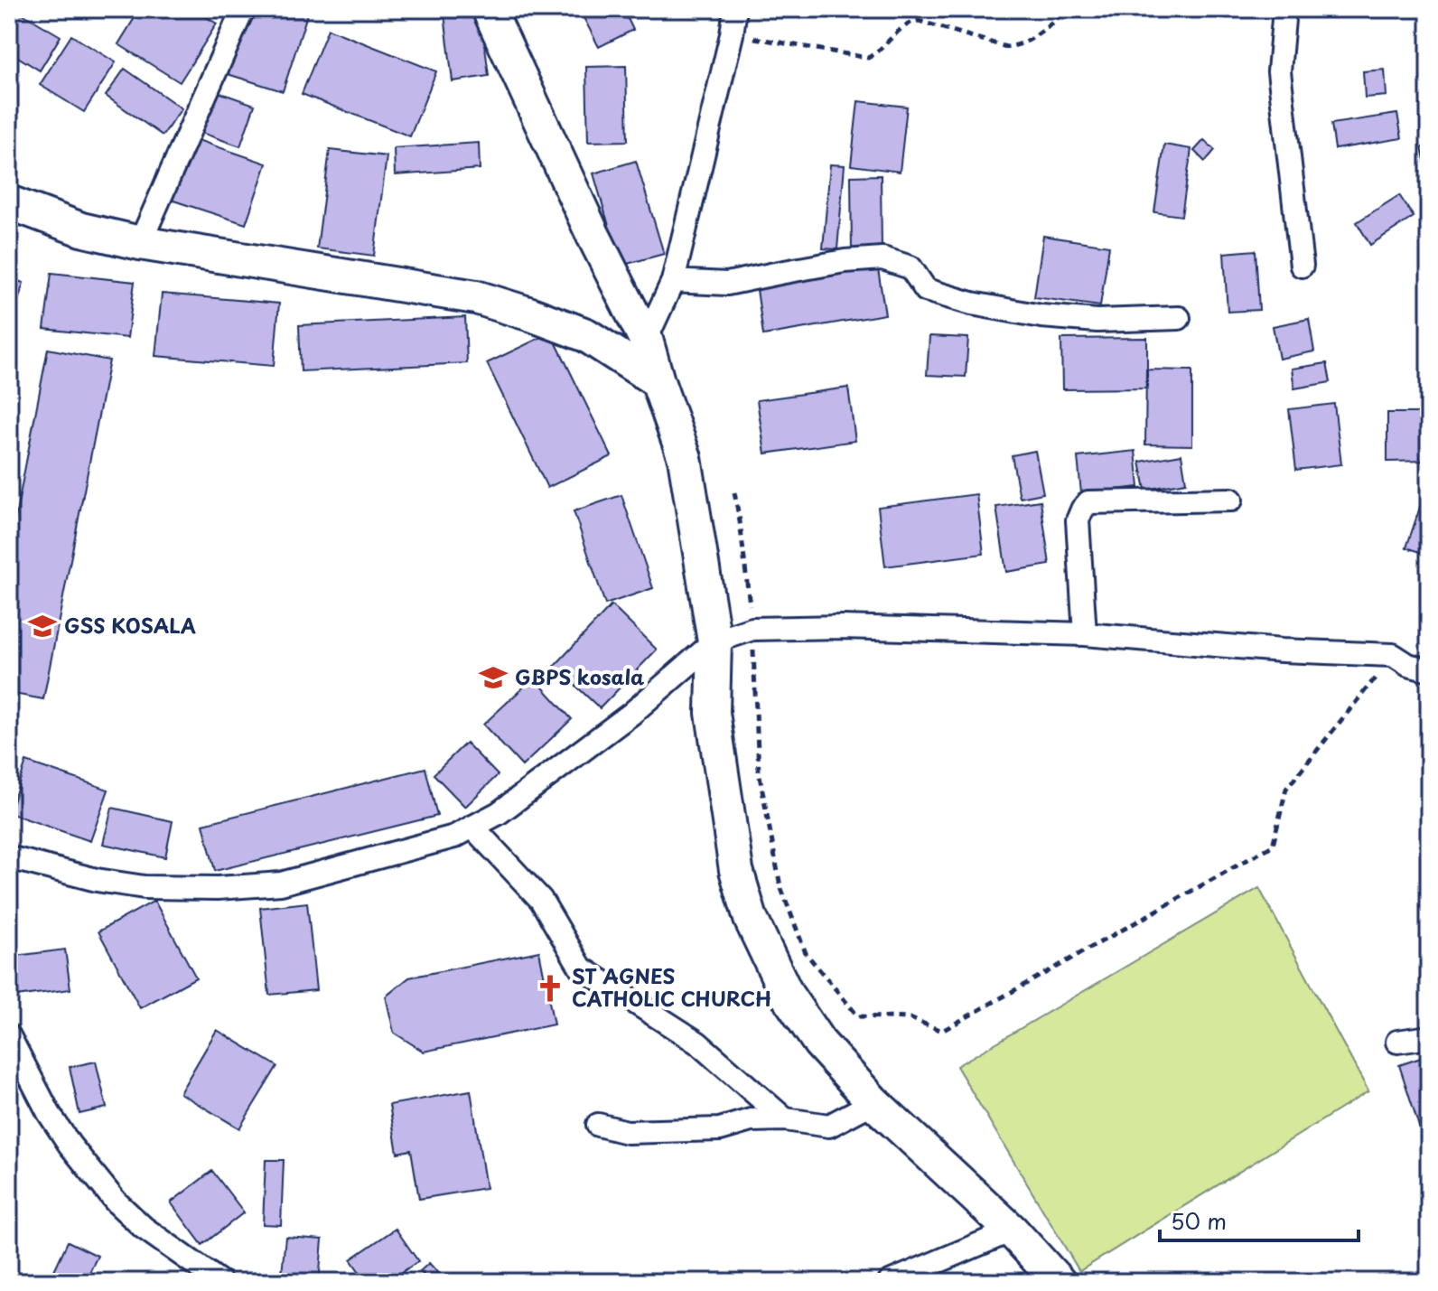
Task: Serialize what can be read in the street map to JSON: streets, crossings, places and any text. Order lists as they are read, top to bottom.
{
  "places": {
    "school or university": ["GSS KOSALA", "GBPS kosala"],
    "church": ["ST AGNES CATHOLIC CHURCH"]
  },
  "scale_bar": "50 m"
}
